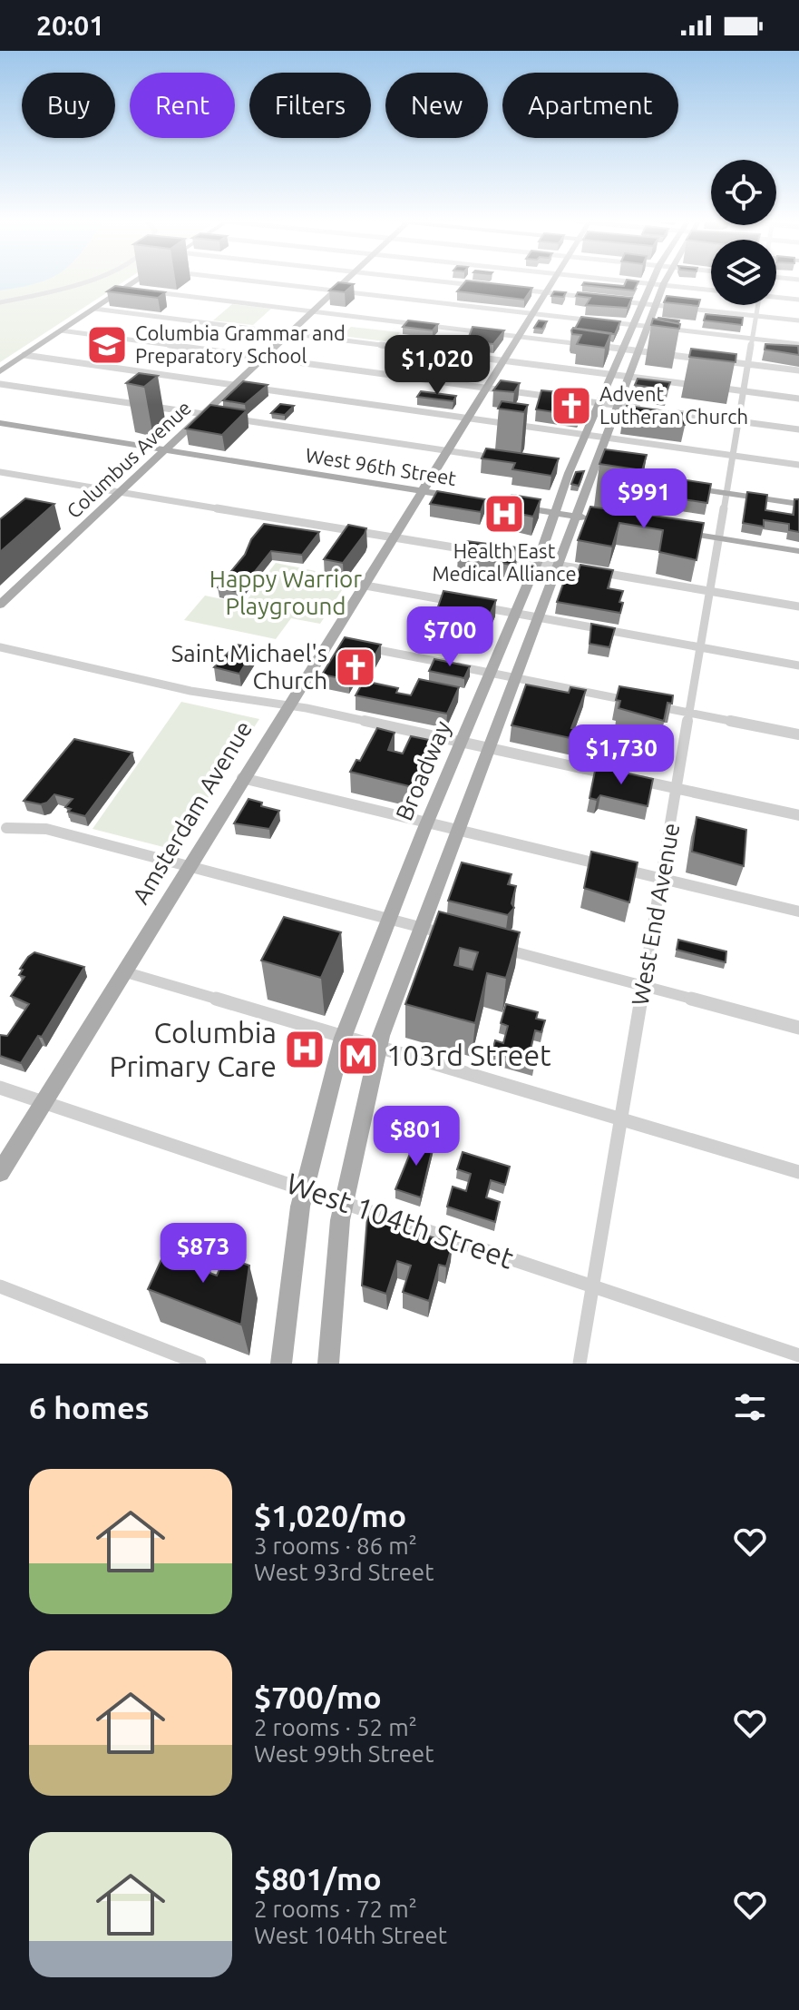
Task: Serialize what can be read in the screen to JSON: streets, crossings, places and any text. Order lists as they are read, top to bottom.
{
  "streets": {
    "main road": [
      "Columbus Avenue",
      "West 96th Street",
      "Broadway",
      "Amsterdam Avenue"
    ],
    "street": ["West End Avenue", "West 104th Street"]
  },
  "crossings": [
    ["Columbus Avenue", "West 96th Street"],
    ["West 96th Street", "Broadway"],
    ["West 96th Street", "Amsterdam Avenue"],
    ["Broadway", "West 104th Street"],
    ["Amsterdam Avenue", "West 104th Street"],
    ["West End Avenue", "West 104th Street"]
  ],
  "parks": ["Happy Warrior Playground"],
  "places": {
    "school or university": ["Columbia Grammar and Preparatory School"],
    "church": ["Advent Lutheran Church", "Saint Michael's Church"],
    "hospital": ["Health East Medical Alliance", "Columbia Primary Care"],
    "metro station": ["103rd Street"]
  },
  "page": {
    "status": "20:01",
    "chip": [
      "Buy",
      "Rent",
      "Filters",
      "New",
      "Apartment"
    ],
    "price": [
      "$1,020",
      "$991",
      "$700",
      "$1,730",
      "$801",
      "$873"
    ],
    "heading": "6 homes",
    "list": [
      {
        "name": "$1,020/mo",
        "note": "3 rooms · 86 m² · West 93rd Street"
      },
      {
        "name": "$700/mo",
        "note": "2 rooms · 52 m² · West 99th Street"
      },
      {
        "name": "$801/mo",
        "note": "2 rooms · 72 m² · West 104th Street"
      }
    ]
  }
}
